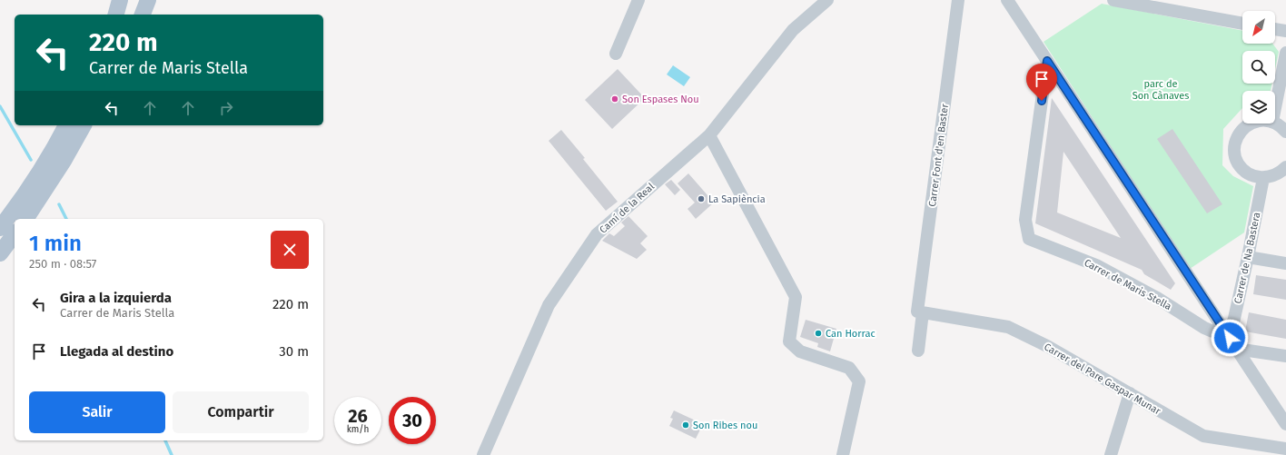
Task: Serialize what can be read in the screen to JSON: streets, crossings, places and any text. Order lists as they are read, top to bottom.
{
  "streets": {
    "street": [
      "Carrer Font d'en Baster",
      "Camí de la Real",
      "Carrer de Na Bastera",
      "Carrer de Maris Stella",
      "Carrer del Pare Gaspar Munar"
    ]
  },
  "crossings": [
    ["Carrer Font d'en Baster", "Carrer del Pare Gaspar Munar"],
    ["Carrer de Na Bastera", "Carrer de Maris Stella"]
  ],
  "parks": ["parc de Son Cànaves"],
  "places": [
    "Son Espases Nou",
    "La Sapiència",
    "Can Horrac",
    "Son Ribes nou"
  ],
  "north": "bottom left",
  "page": {
    "turn": ["220 m", "Carrer de Maris Stella"],
    "heading": ["1 min", "250 m · 08:57"],
    "list": [
      {
        "name": "Gira a la izquierda",
        "note": "Carrer de Maris Stella",
        "value": "220 m"
      },
      {
        "name": "Llegada al destino",
        "value": "30 m"
      }
    ],
    "buttons": ["Salir", "Compartir"],
    "speed": "26 km/h",
    "limit": "30"
  }
}
